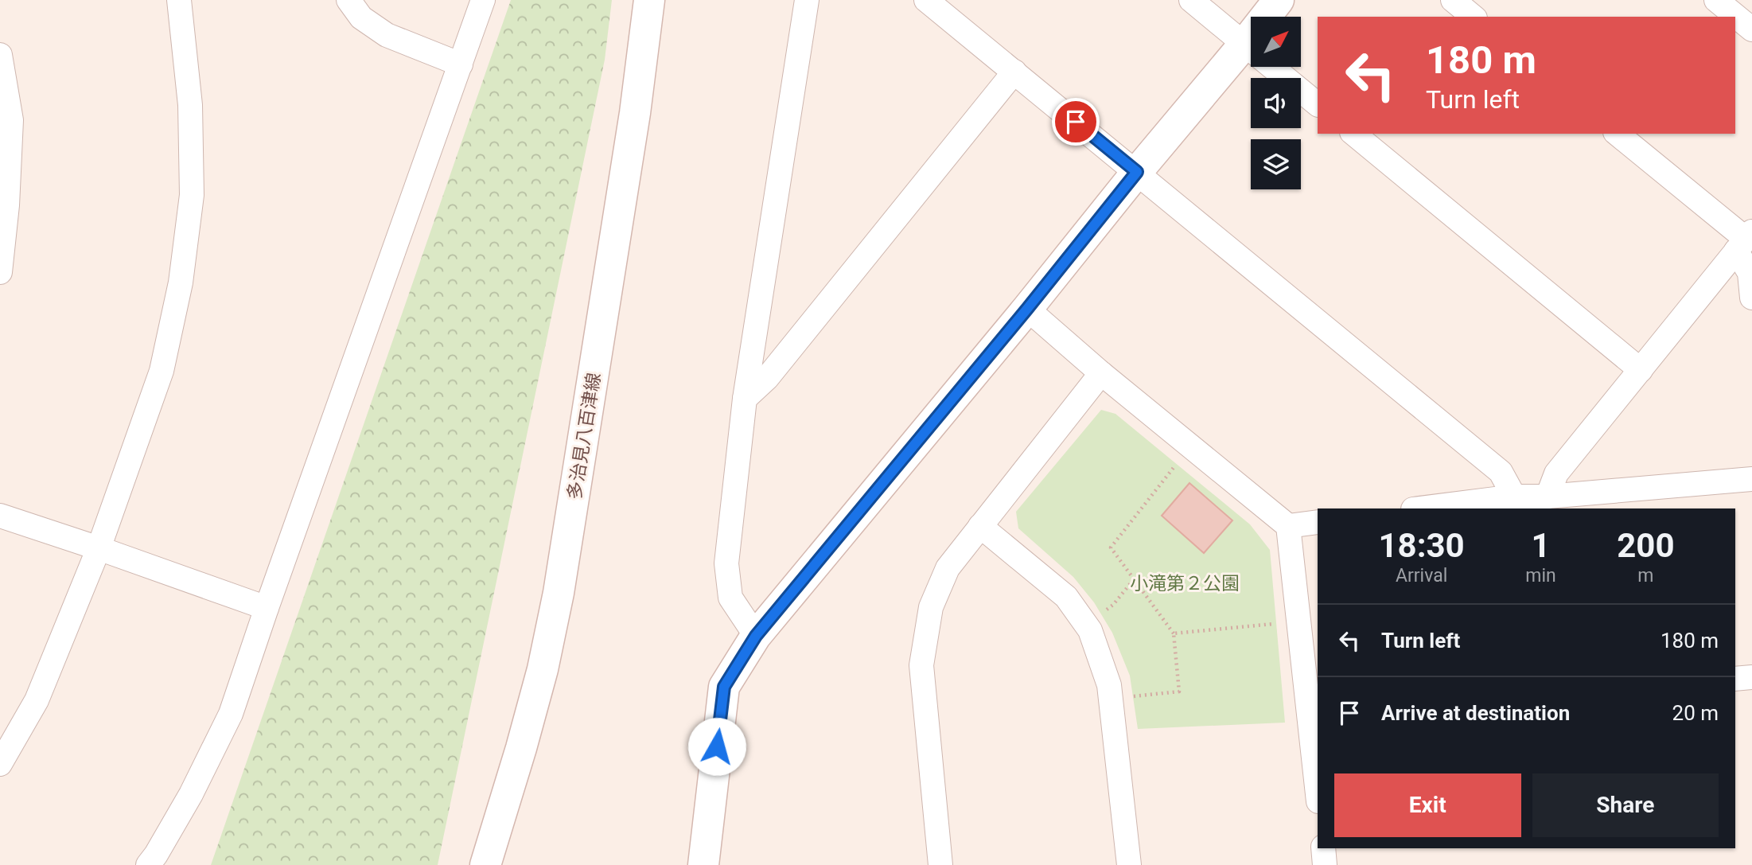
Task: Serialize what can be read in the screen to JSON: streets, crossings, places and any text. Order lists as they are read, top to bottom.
{
  "streets": {
    "street": ["多治見八百津線"]
  },
  "parks": ["小滝第２公園"],
  "north": "top right",
  "page": {
    "turn": ["180 m", "Turn left"],
    "eta": [
      "18:30",
      "Arrival",
      "1",
      "min",
      "200",
      "m"
    ],
    "list": [
      {
        "name": "Turn left",
        "value": "180 m"
      },
      {
        "name": "Arrive at destination",
        "value": "20 m"
      }
    ],
    "buttons": ["Exit", "Share"]
  }
}
